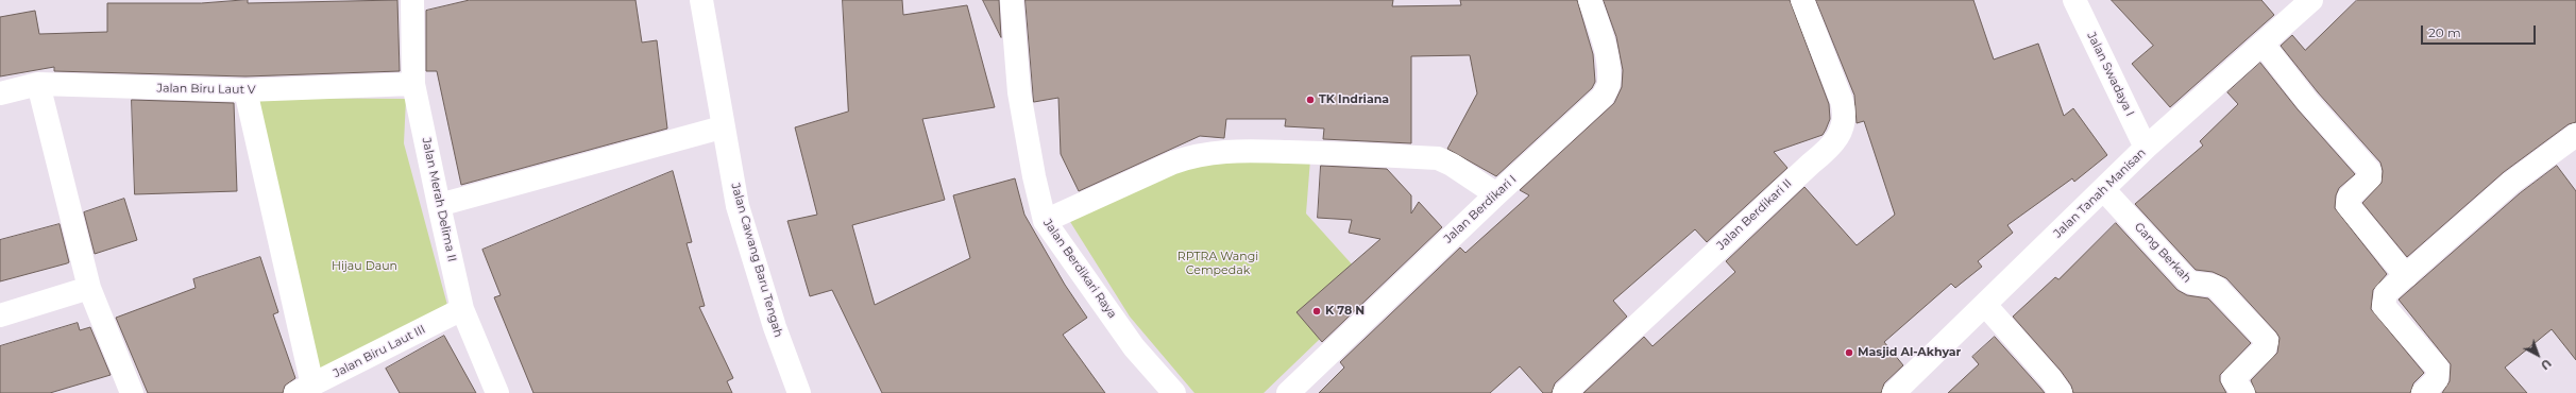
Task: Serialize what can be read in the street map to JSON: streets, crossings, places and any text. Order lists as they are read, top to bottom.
{
  "streets": {
    "street": [
      "Jalan Swadaya I",
      "Jalan Biru Laut V",
      "Jalan Tanah Manisan",
      "Jalan Merah Delima II",
      "Jalan Berdikari I",
      "Jalan Berdikari II",
      "Gang Berkah",
      "Jalan Cawang Baru Tengah",
      "Jalan Berdikari Raya",
      "Jalan Biru Laut III"
    ]
  },
  "crossings": [
    ["Jalan Swadaya I", "Jalan Tanah Manisan"],
    ["Jalan Biru Laut V", "Jalan Merah Delima II"],
    ["Jalan Tanah Manisan", "Gang Berkah"],
    ["Jalan Merah Delima II", "Jalan Biru Laut III"]
  ],
  "parks": ["RPTRA Wangi Cempedak", "Hijau Daun"],
  "places": ["TK Indriana", "K 78 N", "Masjid Al-Akhyar"],
  "scale_bar": "20 m",
  "north": "bottom right"
}
